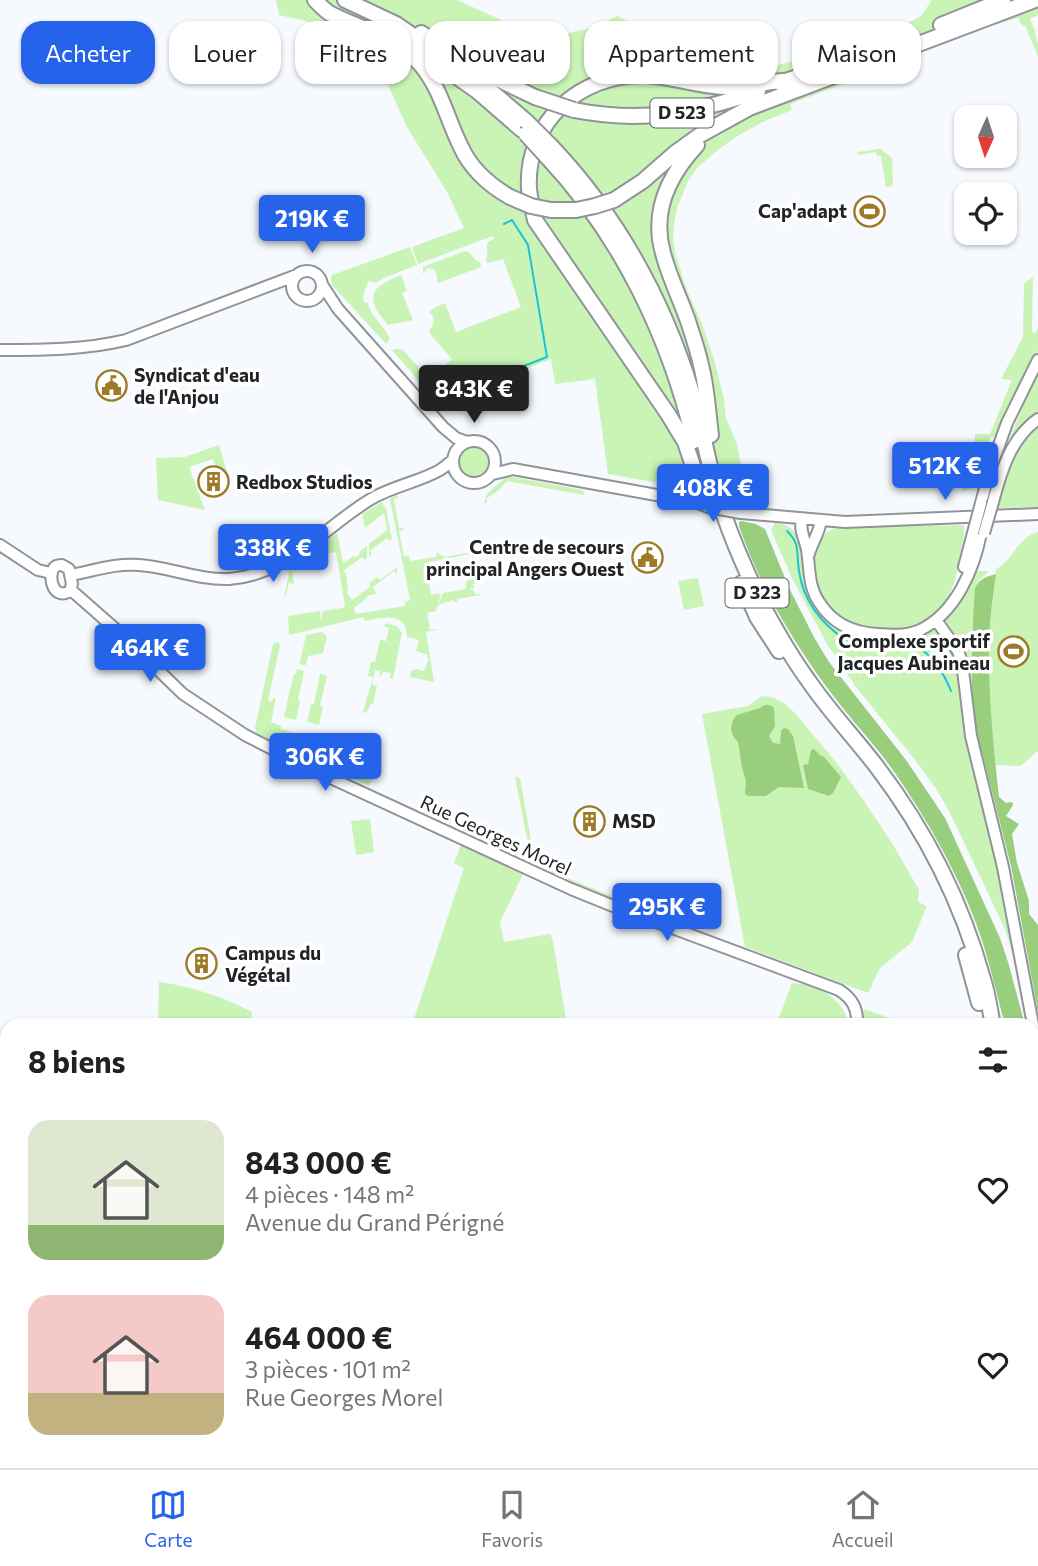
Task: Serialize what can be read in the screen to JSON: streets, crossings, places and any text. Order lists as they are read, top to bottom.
{
  "streets": {
    "highway": ["D 523", "D 323"],
    "street": ["Rue Georges Morel"]
  },
  "crossings": [
    ["D 523", "D 323"]
  ],
  "places": {
    "sports": ["Cap'adapt", "Complexe sportif Jacques Aubineau"],
    "public building": ["Syndicat d'eau de l'Anjou", "Centre de secours principal Angers Ouest"],
    "building": ["Redbox Studios", "MSD", "Campus du Végétal"]
  },
  "north": "bottom",
  "page": {
    "chip": [
      "Acheter",
      "Louer",
      "Filtres",
      "Nouveau",
      "Appartement",
      "Maison"
    ],
    "price": [
      "219K €",
      "843K €",
      "512K €",
      "408K €",
      "338K €",
      "464K €",
      "306K €",
      "295K €"
    ],
    "heading": "8 biens",
    "list": [
      {
        "name": "843 000 €",
        "note": "4 pièces · 148 m² · Avenue du Grand Périgné"
      },
      {
        "name": "464 000 €",
        "note": "3 pièces · 101 m² · Rue Georges Morel"
      }
    ],
    "tabs": ["Carte", "Favoris", "Accueil"]
  }
}
